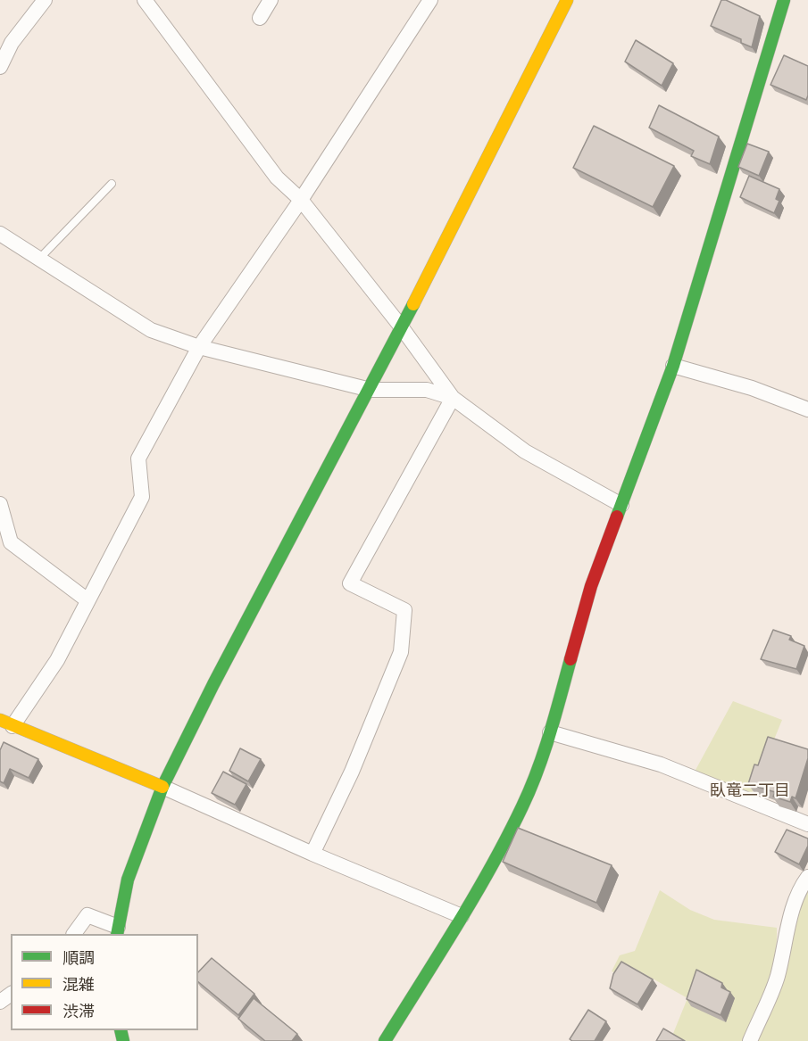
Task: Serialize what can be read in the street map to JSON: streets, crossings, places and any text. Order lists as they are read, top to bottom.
{
  "districts": ["臥竜二丁目"],
  "legend": ["順調", "混雑", "渋滞"]
}
